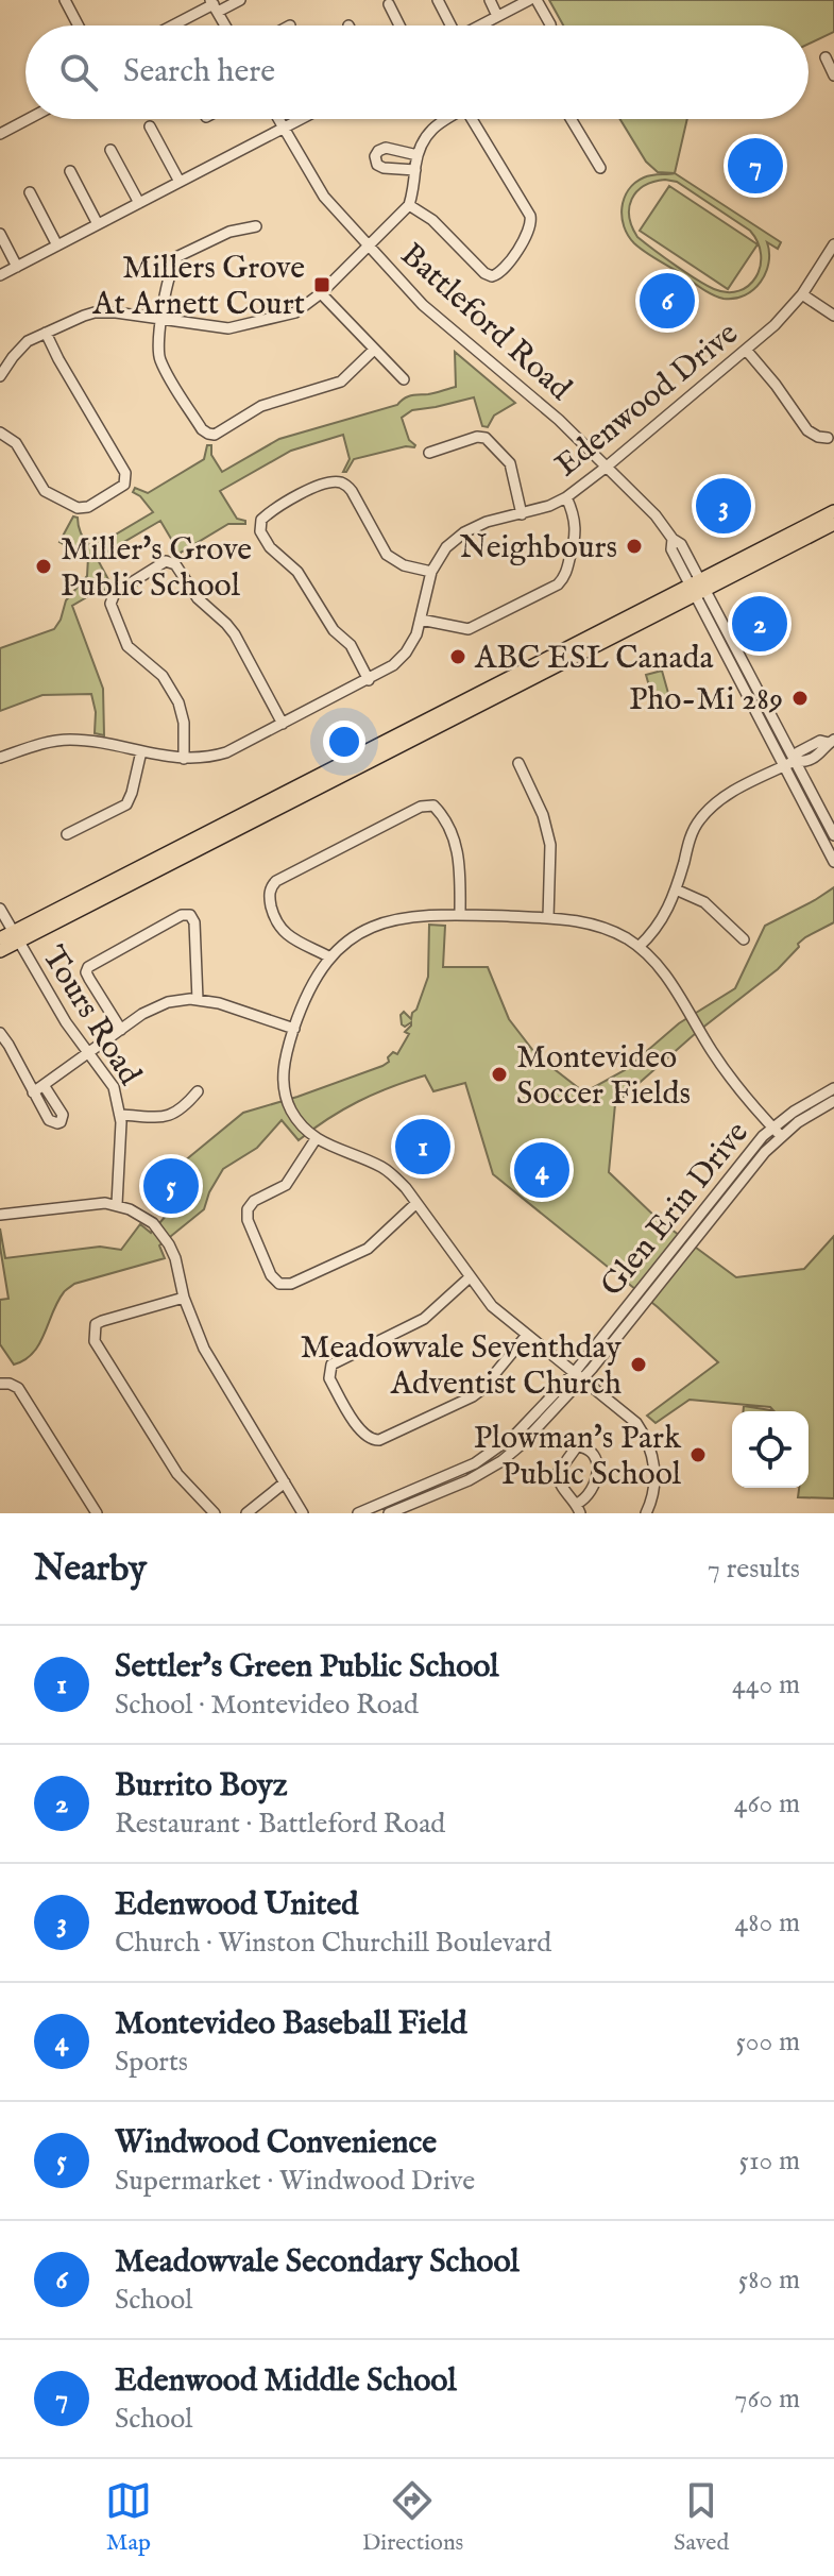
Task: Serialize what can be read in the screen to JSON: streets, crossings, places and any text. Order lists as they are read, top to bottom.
{
  "streets": {
    "street": [
      "Battleford Road",
      "Edenwood Drive",
      "Tours Road",
      "Glen Erin Drive"
    ]
  },
  "crossings": [
    ["Battleford Road", "Edenwood Drive"]
  ],
  "places": {
    "transit": ["Millers Grove At Arnett Court"],
    "other": [
      "Neighbours",
      "Miller's Grove Public School",
      "ABC ESL Canada",
      "Pho-Mi 289",
      "Montevideo Soccer Fields",
      "Meadowvale Seventhday Adventist Church",
      "Plowman's Park Public School"
    ]
  },
  "page": {
    "search": "Search here",
    "pins": [
      "7",
      "6",
      "3",
      "2",
      "1",
      "4",
      "5"
    ],
    "heading": ["Nearby", "7 results"],
    "list": [
      {
        "mark": "1",
        "name": "Settler's Green Public School",
        "note": "School · Montevideo Road",
        "value": "440 m"
      },
      {
        "mark": "2",
        "name": "Burrito Boyz",
        "note": "Restaurant · Battleford Road",
        "value": "460 m"
      },
      {
        "mark": "3",
        "name": "Edenwood United",
        "note": "Church · Winston Churchill Boulevard",
        "value": "480 m"
      },
      {
        "mark": "4",
        "name": "Montevideo Baseball Field",
        "note": "Sports",
        "value": "500 m"
      },
      {
        "mark": "5",
        "name": "Windwood Convenience",
        "note": "Supermarket · Windwood Drive",
        "value": "510 m"
      },
      {
        "mark": "6",
        "name": "Meadowvale Secondary School",
        "note": "School",
        "value": "580 m"
      },
      {
        "mark": "7",
        "name": "Edenwood Middle School",
        "note": "School",
        "value": "760 m"
      }
    ],
    "nav": ["Map", "Directions", "Saved"]
  }
}
